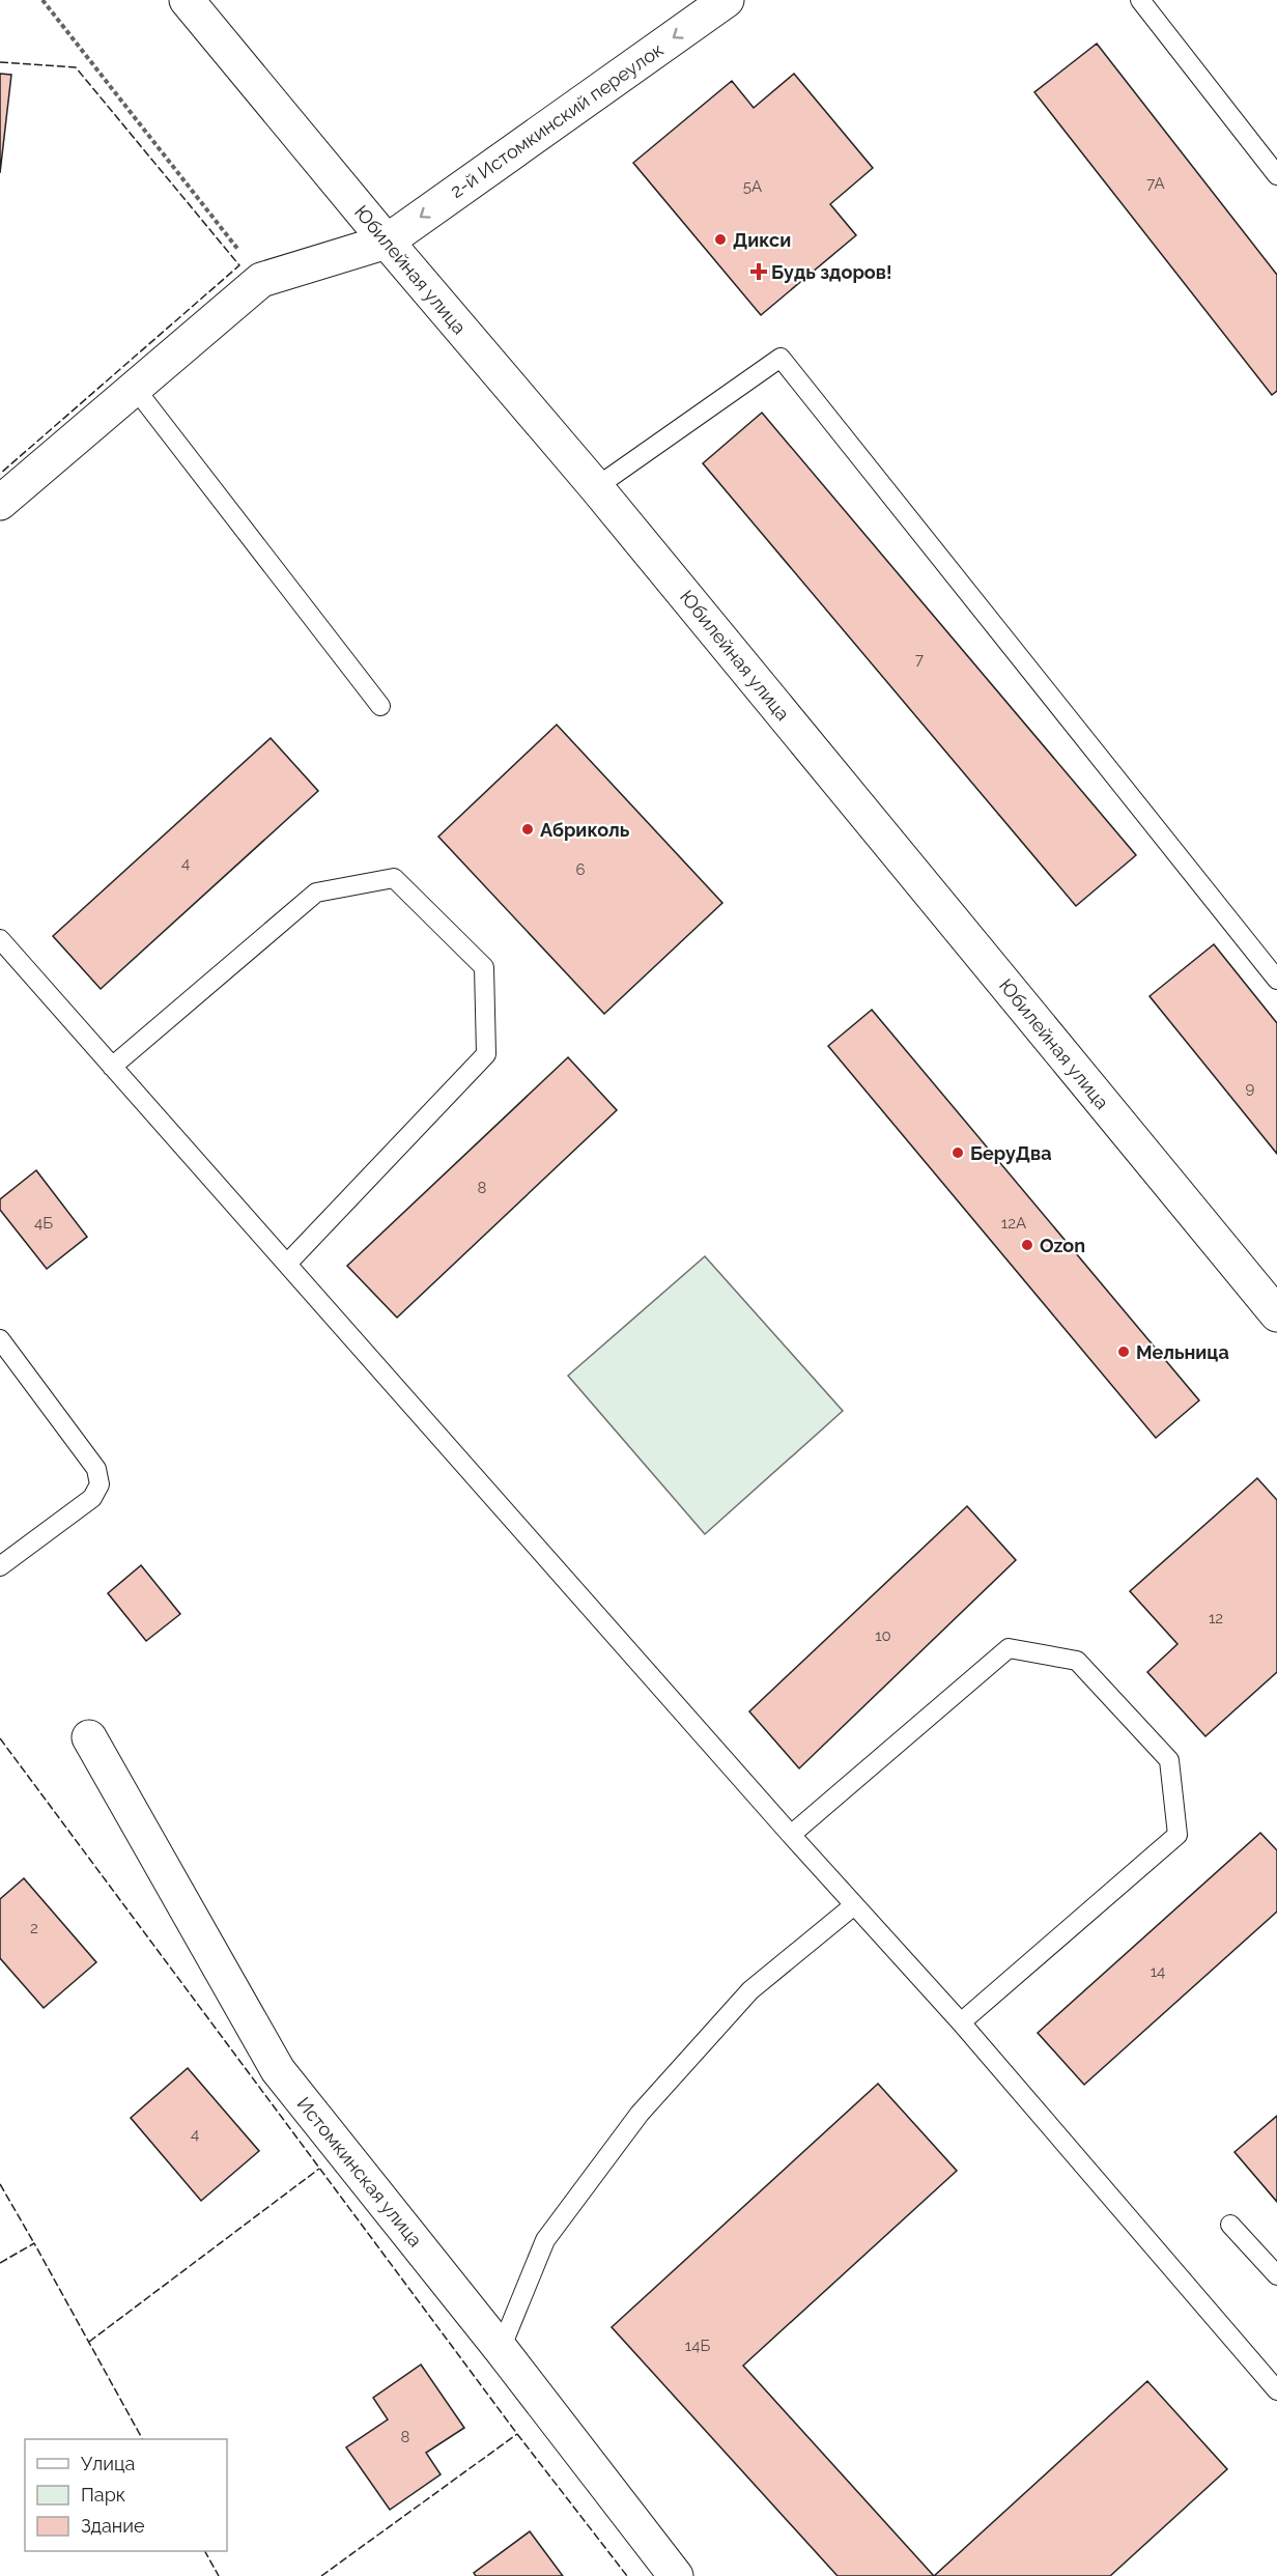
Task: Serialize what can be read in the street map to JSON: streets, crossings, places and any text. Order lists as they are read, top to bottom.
{
  "streets": {
    "street": ["2-й Истомкинский переулок", "Юбилейная улица", "Истомкинская улица"]
  },
  "crossings": [
    ["2-й Истомкинский переулок", "Юбилейная улица"]
  ],
  "one_way": ["2-й Истомкинский переулок"],
  "places": {
    "other": [
      "Дикси",
      "Абриколь",
      "БеруДва",
      "Ozon",
      "Мельница"
    ],
    "health": ["Будь здоров!"]
  },
  "house_numbers": [
    "7А",
    "5А",
    "7",
    "4",
    "6",
    "9",
    "8",
    "4Б",
    "12А",
    "12",
    "10",
    "2",
    "14",
    "4",
    "14Б",
    "8"
  ],
  "legend": ["Улица", "Парк", "Здание"]
}
